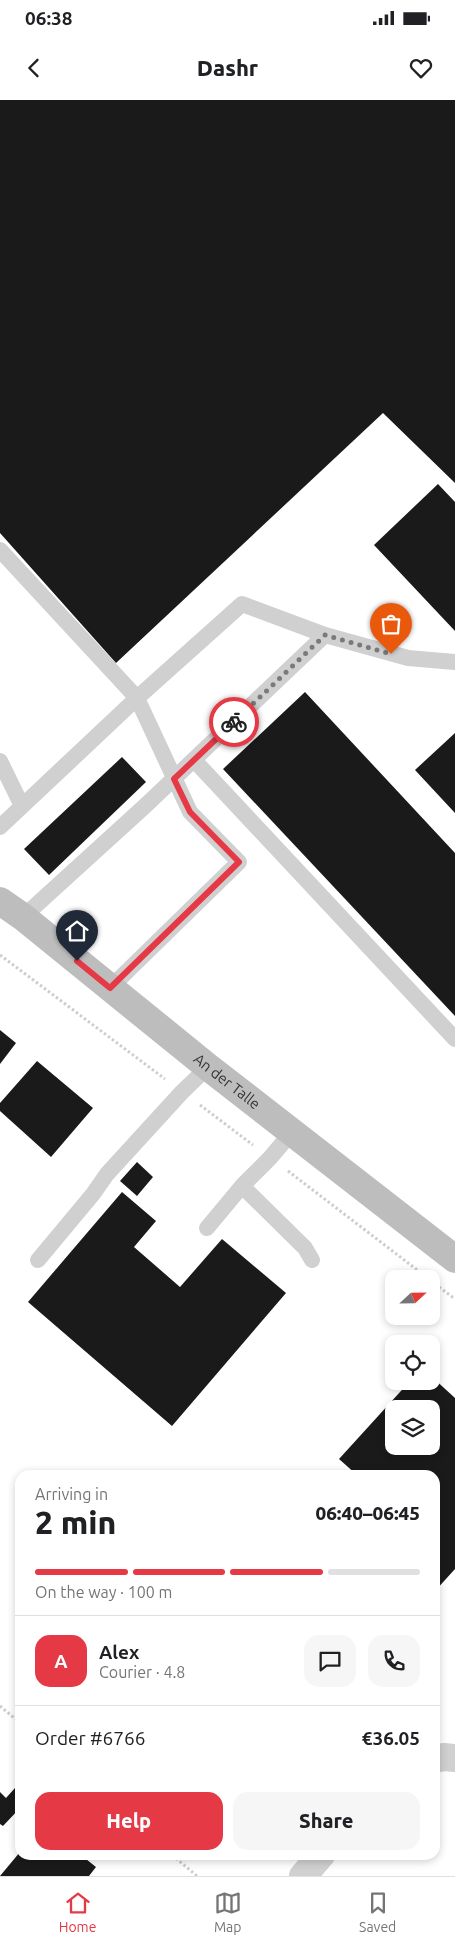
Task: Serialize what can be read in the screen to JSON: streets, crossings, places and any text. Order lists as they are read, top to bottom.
{
  "streets": {
    "street": ["An der Talle"]
  },
  "north": "right",
  "page": {
    "status": "06:38",
    "header": "Dashr",
    "heading": ["2 min", "Arriving in", "06:40–06:45"],
    "panel": [
      "Alex",
      "Courier · 4.8",
      "Order #6766",
      "€36.05"
    ],
    "bar": "On the way · 100 m",
    "round": "A",
    "buttons": ["Help", "Share"],
    "tabs": ["Home", "Map", "Saved"]
  }
}
